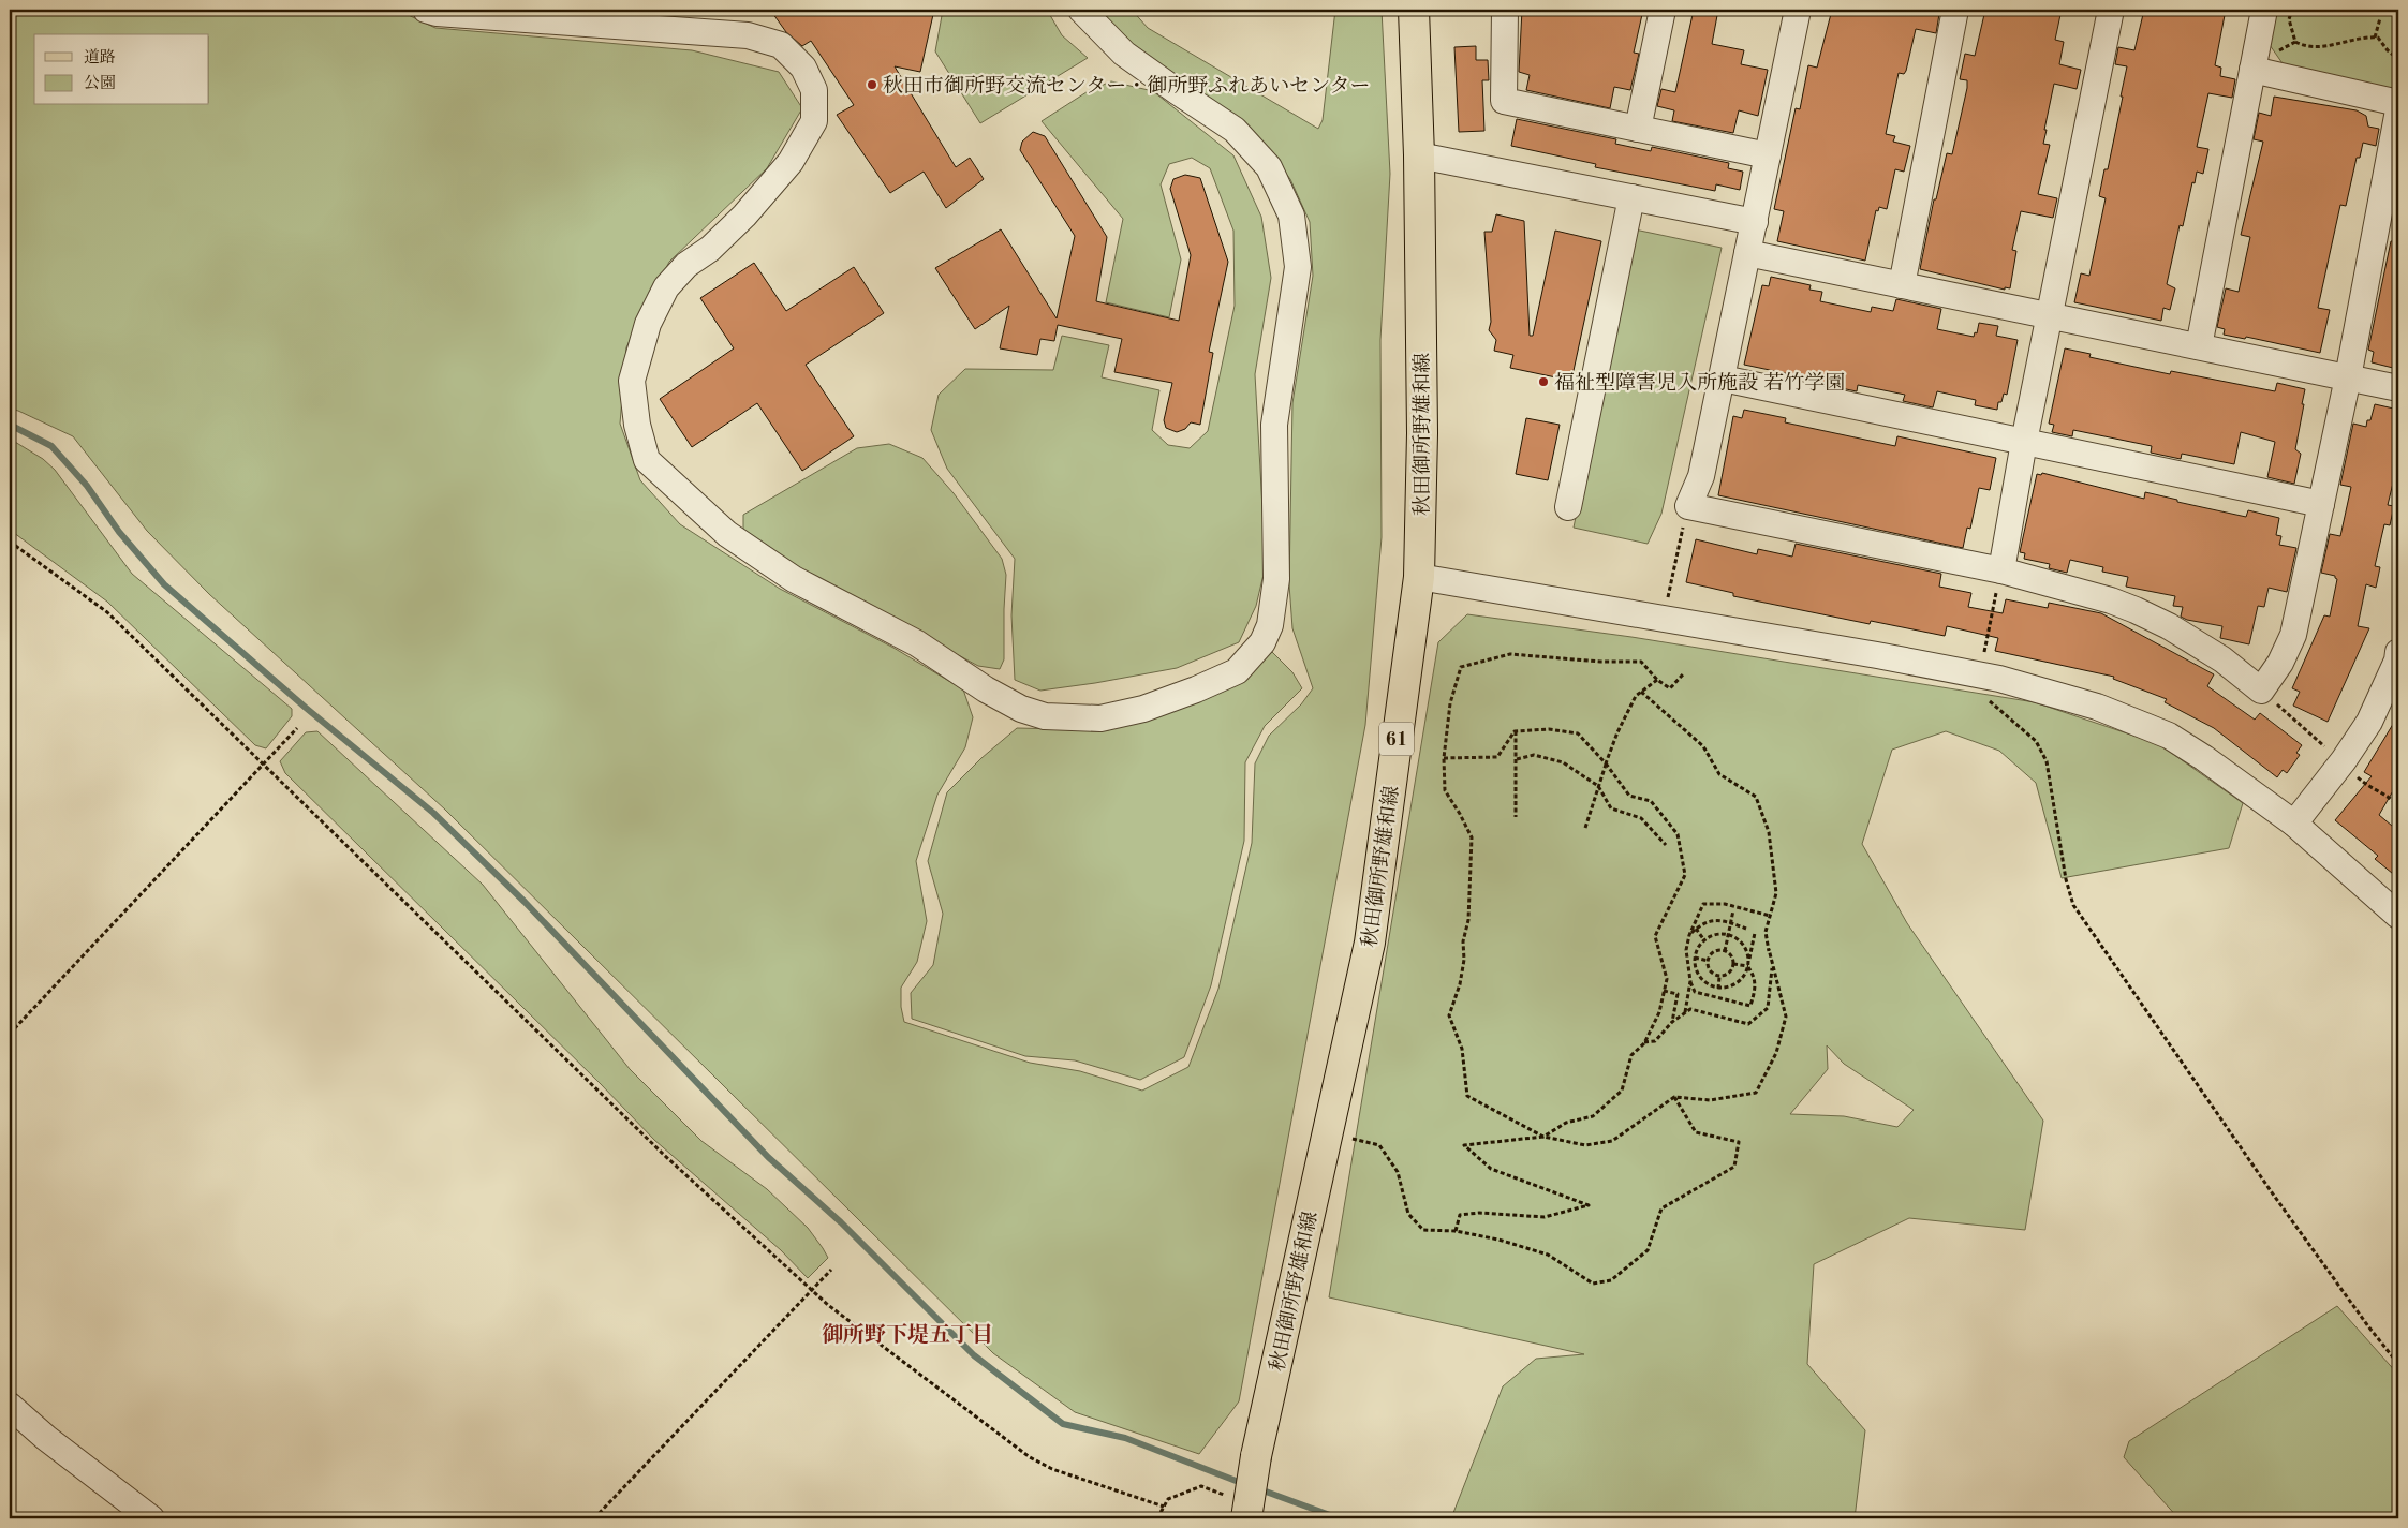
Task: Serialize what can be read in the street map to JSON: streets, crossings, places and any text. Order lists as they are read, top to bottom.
{
  "streets": {
    "main road": ["秋田御所野雄和線", "61"]
  },
  "districts": ["御所野下堤五丁目"],
  "places": ["秋田市御所野交流センター・御所野ふれあいセンター", "福祉型障害児入所施設 若竹学園"],
  "legend": ["道路", "公園"]
}
